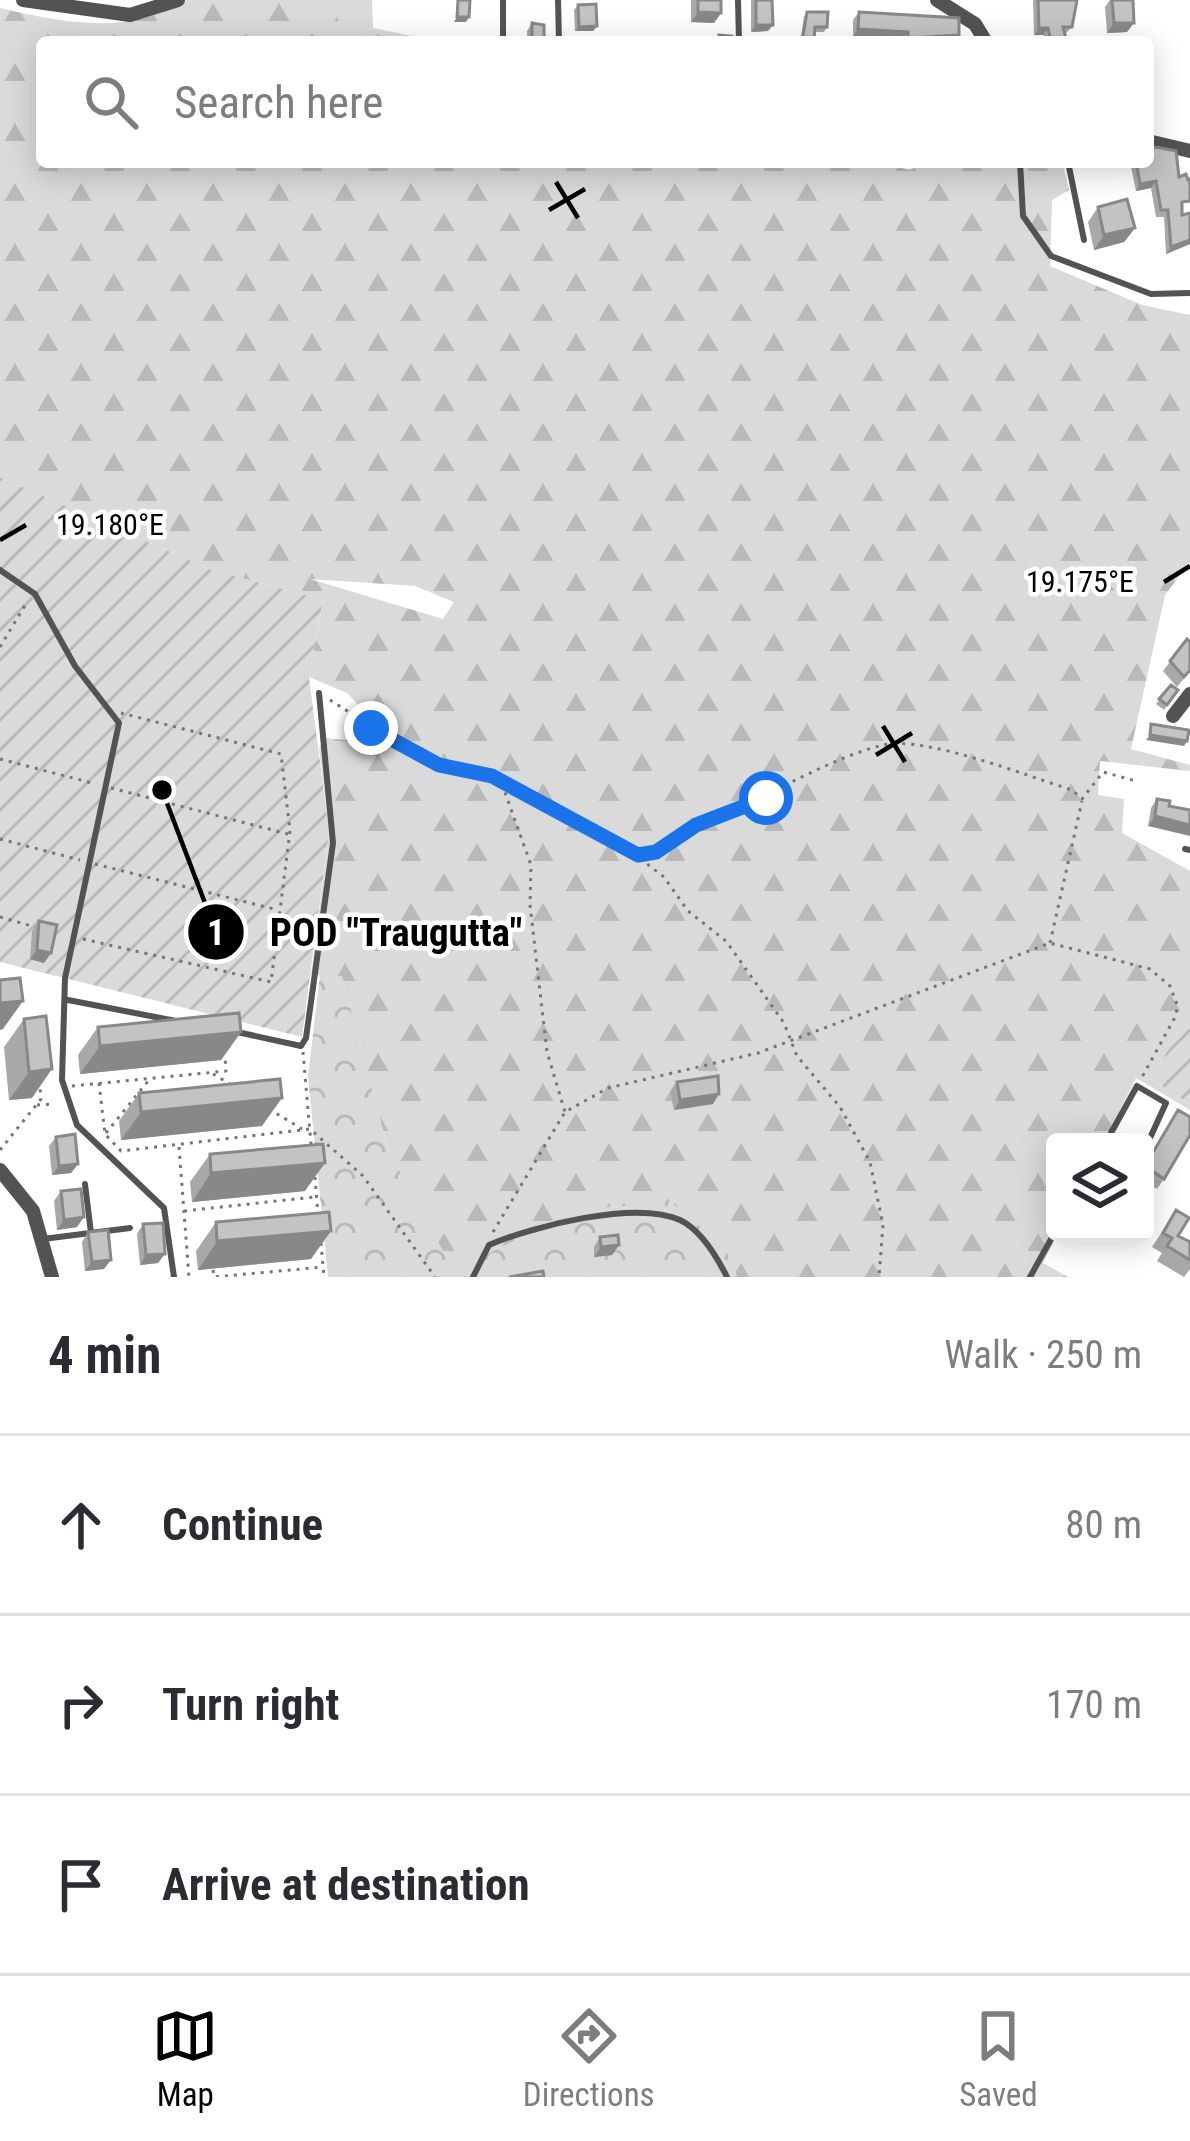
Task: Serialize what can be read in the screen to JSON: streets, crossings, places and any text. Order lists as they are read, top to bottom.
{
  "places": ["POD \"Traugutta\""],
  "page": {
    "search": "Search here",
    "heading": ["4 min", "Walk · 250 m"],
    "list": [
      ["Continue", "80 m"],
      ["Turn right", "170 m"],
      "Arrive at destination"
    ],
    "nav": ["Map", "Directions", "Saved"]
  },
  "coordinates": ["19.180°E", "19.175°E"]
}
